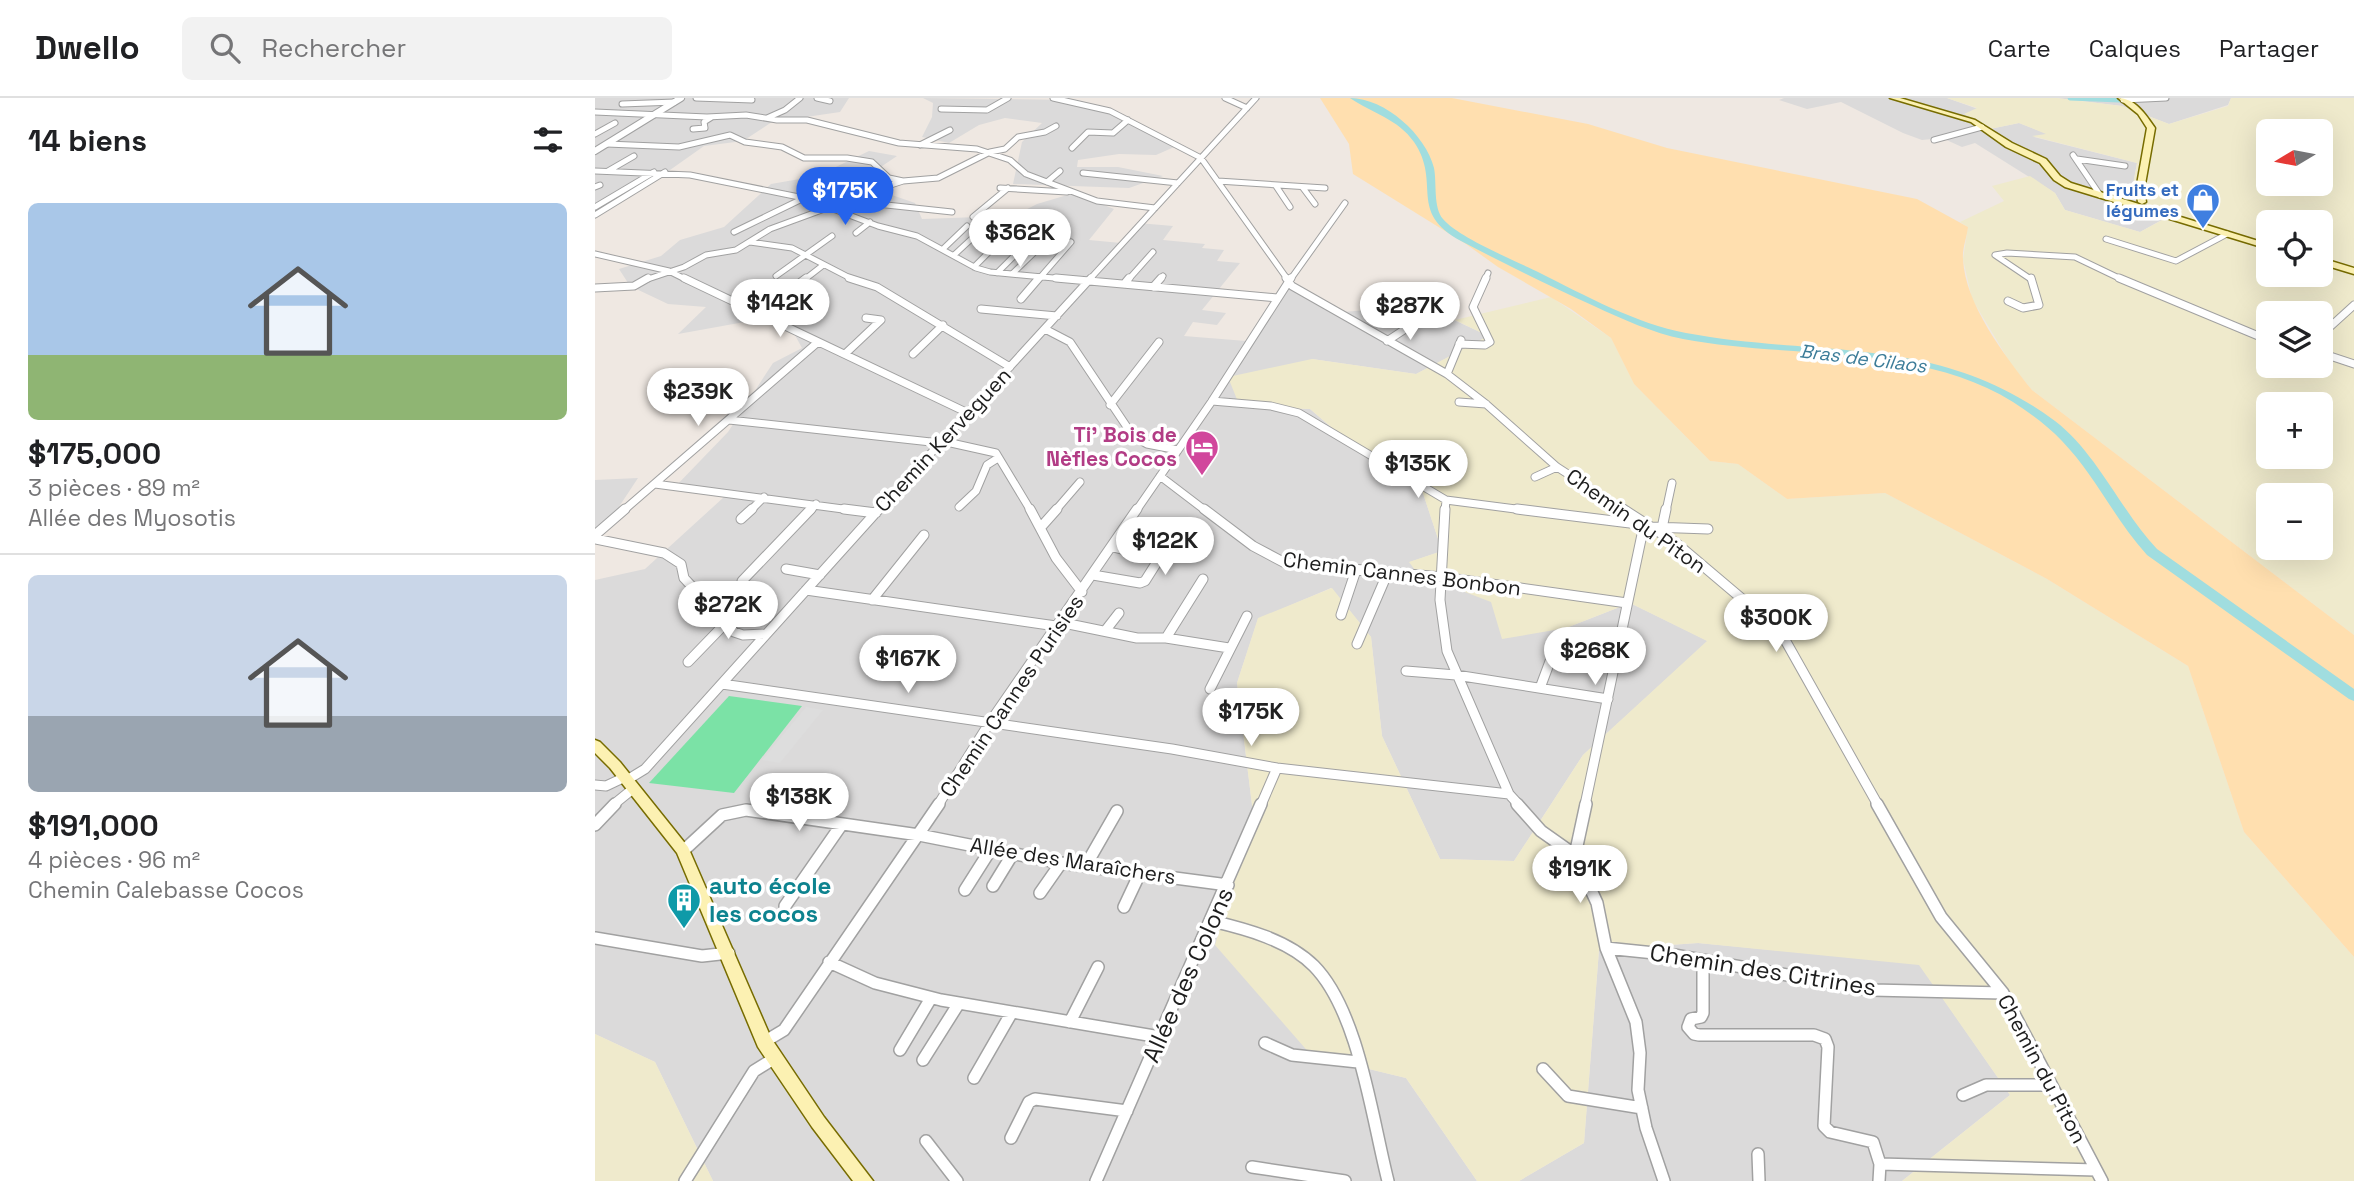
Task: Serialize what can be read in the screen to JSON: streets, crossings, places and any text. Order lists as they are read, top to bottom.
{
  "streets": {
    "street": [
      "Chemin Kerveguen",
      "Chemin du Piton",
      "Chemin Cannes Bonbon",
      "Chemin Cannes Purisies",
      "Allée des Maraîchers",
      "Chemin des Citrines",
      "Allée des Colons"
    ]
  },
  "crossings": [
    ["Chemin Kerveguen", "Chemin du Piton"],
    ["Chemin du Piton", "Chemin Cannes Purisies"],
    ["Chemin du Piton", "Chemin des Citrines"],
    ["Chemin Cannes Bonbon", "Chemin Cannes Purisies"],
    ["Chemin Cannes Purisies", "Allée des Maraîchers"],
    ["Allée des Maraîchers", "Allée des Colons"]
  ],
  "water": ["Bras de Cilaos"],
  "places": {
    "shop": ["Fruits et légumes"],
    "hotel": ["Ti' Bois de Nèfles Cocos"],
    "building": ["auto école les cocos"]
  },
  "north": "left",
  "page": {
    "header": "Dwello",
    "search": "Rechercher",
    "nav": ["Carte", "Calques", "Partager"],
    "heading": "14 biens",
    "map_buttons": ["+", "−"],
    "price": [
      "$175K",
      "$362K",
      "$142K",
      "$287K",
      "$239K",
      "$135K",
      "$122K",
      "$272K",
      "$300K",
      "$268K",
      "$167K",
      "$175K",
      "$138K",
      "$191K"
    ],
    "list": [
      {
        "name": "$175,000",
        "note": "3 pièces · 89 m² · Allée des Myosotis"
      },
      {
        "name": "$191,000",
        "note": "4 pièces · 96 m² · Chemin Calebasse Cocos"
      }
    ]
  }
}
